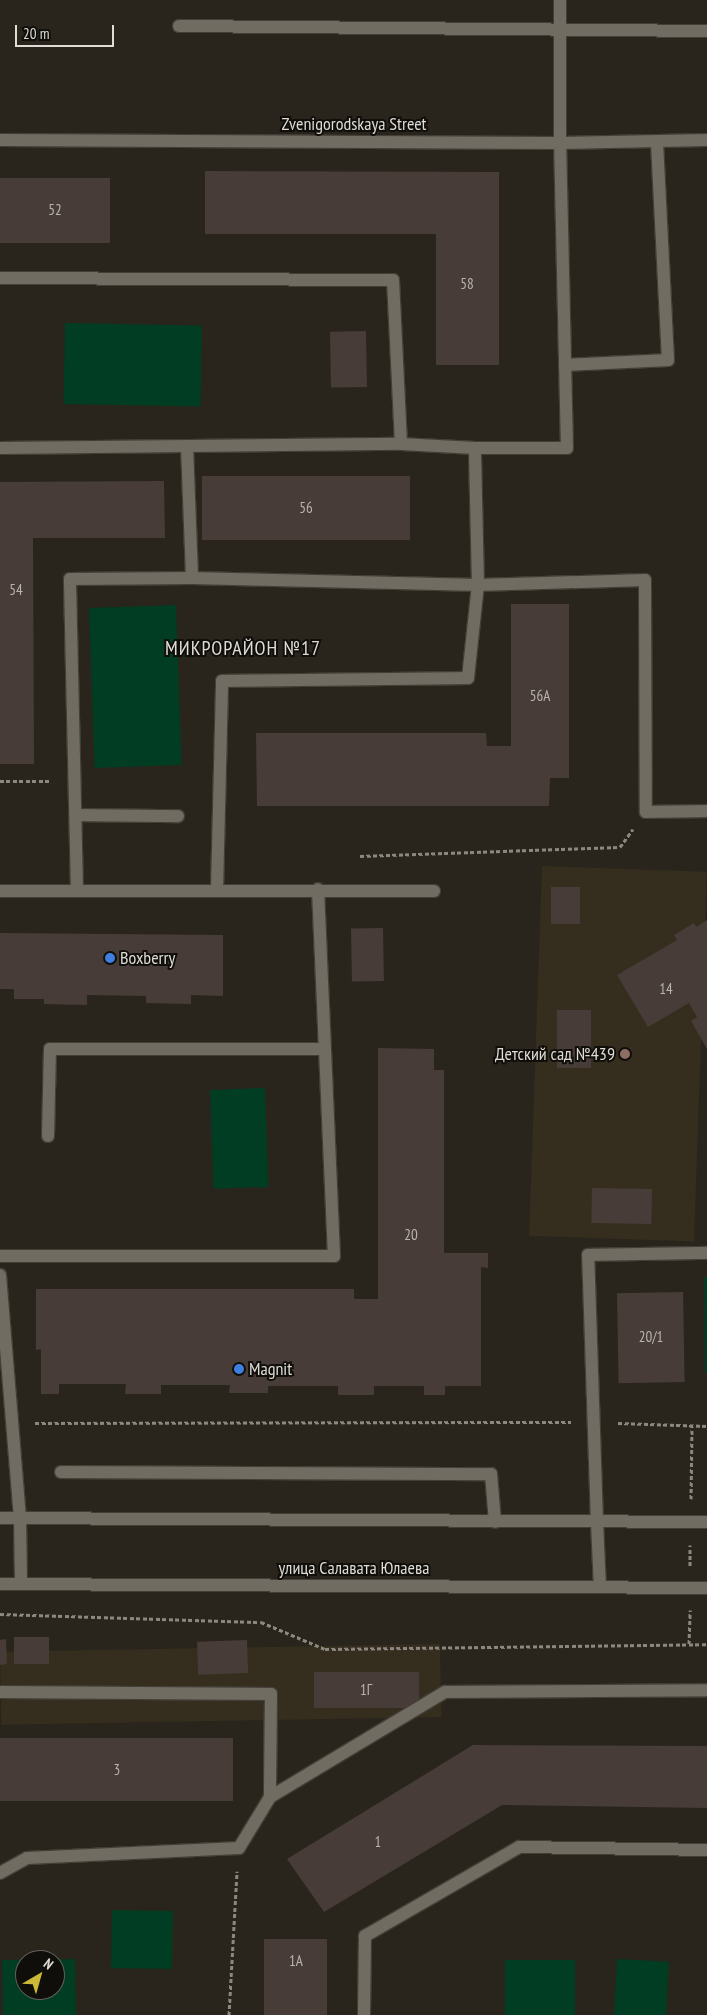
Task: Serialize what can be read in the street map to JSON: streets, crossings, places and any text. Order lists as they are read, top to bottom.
{
  "streets": {
    "street": ["Zvenigorodskaya Street", "улица Салавата Юлаева"]
  },
  "districts": ["МИКРОРАЙОН №17"],
  "places": ["Boxberry", "Детский сад №439", "Magnit"],
  "house_numbers": [
    "52",
    "58",
    "56",
    "54",
    "56А",
    "14",
    "20",
    "20/1",
    "1Г",
    "3",
    "1",
    "1А"
  ],
  "scale_bar": "20 m",
  "north": "top right"
}
